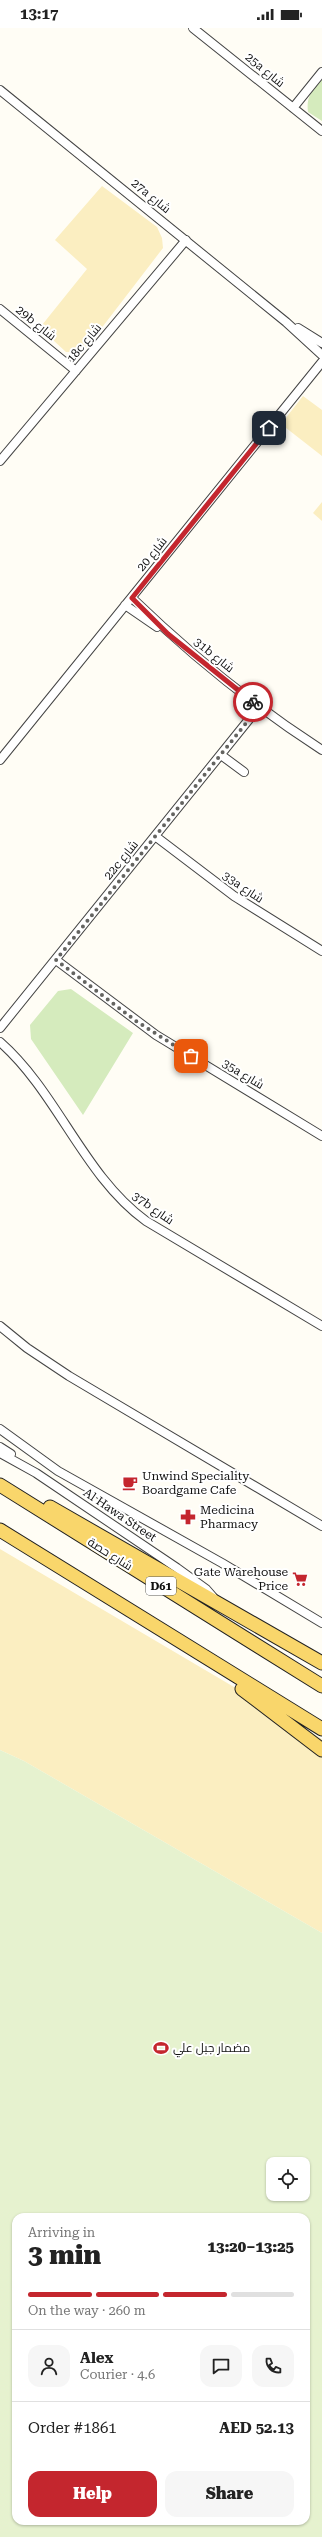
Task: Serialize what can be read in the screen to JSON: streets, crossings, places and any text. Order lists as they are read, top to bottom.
{
  "streets": {
    "main road": ["شارع حصة", "D61"],
    "street": [
      "25a شارع",
      "27a شارع",
      "29b شارع",
      "18c شارع",
      "شارع 20",
      "31b شارع",
      "22c شارع",
      "33a شارع",
      "35a شارع",
      "37b شارع",
      "Al Hawa Street"
    ]
  },
  "crossings": [
    ["27a شارع", "18c شارع"],
    ["29b شارع", "18c شارع"],
    ["شارع 20", "31b شارع"],
    ["31b شارع", "22c شارع"],
    ["22c شارع", "33a شارع"],
    ["22c شارع", "35a شارع"],
    ["Al Hawa Street", "شارع حصة"]
  ],
  "places": {
    "cafe": ["Unwind Speciality Boardgame Cafe"],
    "pharmacy": ["Medicina Pharmacy"],
    "supermarket": ["Gate Warehouse Price"],
    "sports": ["مضمار جبل علي"]
  },
  "page": {
    "status": "13:17",
    "heading": ["3 min", "Arriving in", "13:20–13:25"],
    "panel": [
      "Alex",
      "Courier · 4.6",
      "Order #1861",
      "AED 52.13"
    ],
    "bar": "On the way · 260 m",
    "buttons": ["Help", "Share"]
  }
}
